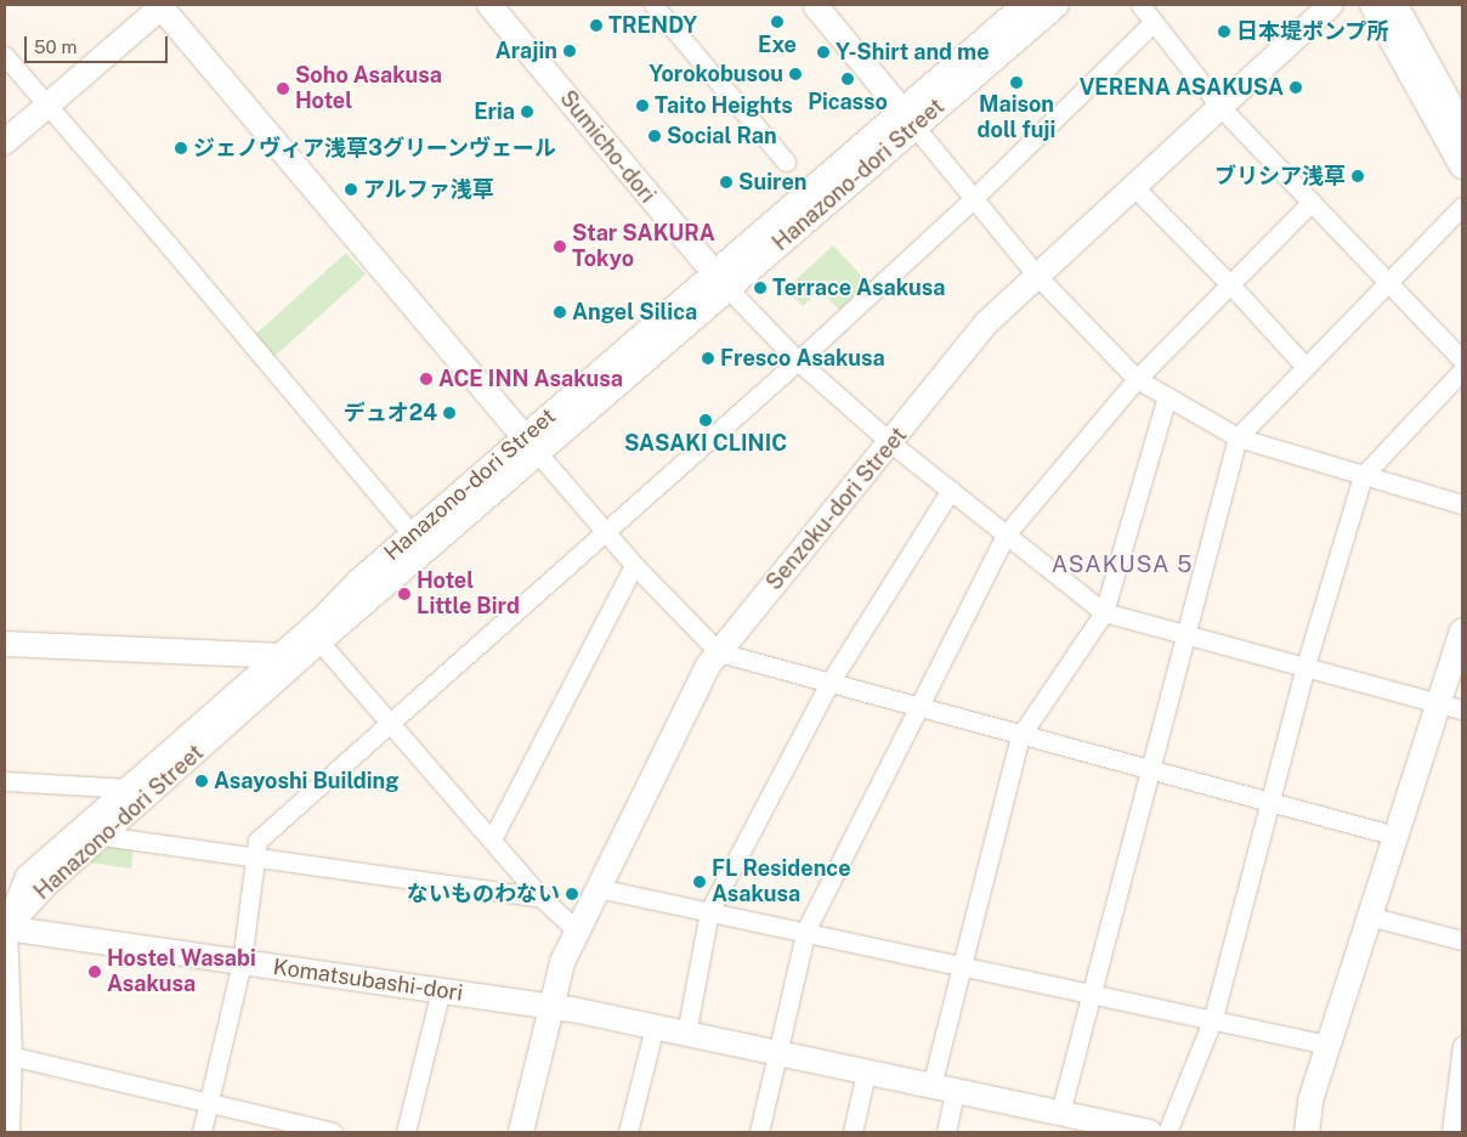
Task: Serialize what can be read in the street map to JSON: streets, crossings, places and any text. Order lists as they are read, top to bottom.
{
  "streets": {
    "street": [
      "Sumicho-dori",
      "Hanazono-dori Street",
      "Senzoku-dori Street",
      "Komatsubashi-dori"
    ]
  },
  "crossings": [
    ["Sumicho-dori", "Hanazono-dori Street"],
    ["Hanazono-dori Street", "Komatsubashi-dori"],
    ["Senzoku-dori Street", "Komatsubashi-dori"]
  ],
  "districts": ["ASAKUSA 5"],
  "places": [
    "Exe",
    "TRENDY",
    "日本堤ポンプ所",
    "Arajin",
    "Y-Shirt and me",
    "Yorokobusou",
    "Picasso",
    "Maison doll fuji",
    "VERENA ASAKUSA",
    "Soho Asakusa Hotel",
    "Taito Heights",
    "Eria",
    "Social Ran",
    "ジェノヴィア浅草3グリーンヴェール",
    "ブリシア浅草",
    "Suiren",
    "アルファ浅草",
    "Star SAKURA Tokyo",
    "Terrace Asakusa",
    "Angel Silica",
    "Fresco Asakusa",
    "ACE INN Asakusa",
    "デュオ24",
    "SASAKI CLINIC",
    "Hotel Little Bird",
    "Asayoshi Building",
    "FL Residence Asakusa",
    "ないものわない",
    "Hostel Wasabi Asakusa"
  ],
  "scale_bar": "50 m"
}
